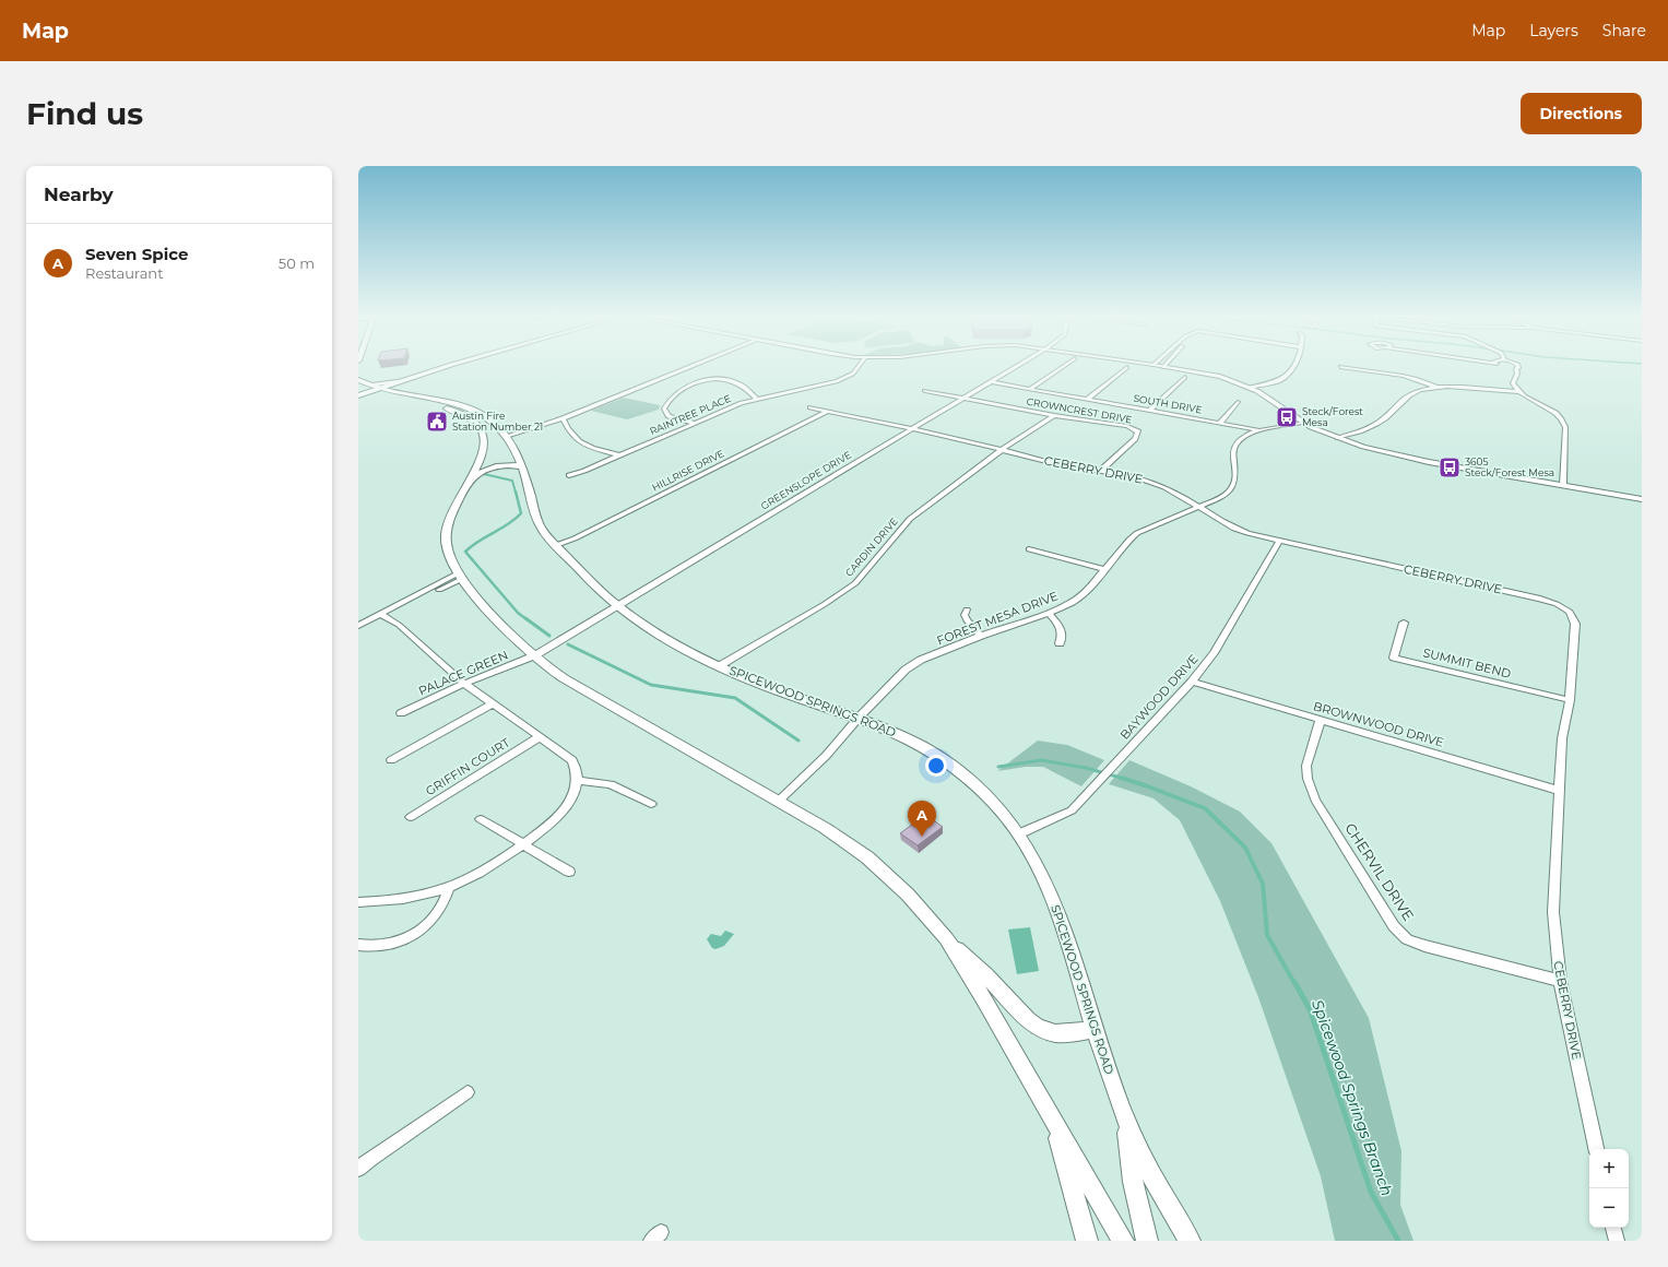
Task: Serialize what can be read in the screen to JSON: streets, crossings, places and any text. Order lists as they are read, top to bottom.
{
  "streets": {
    "main road": ["SPICEWOOD SPRINGS ROAD"],
    "street": [
      "SOUTH DRIVE",
      "CROWNCREST DRIVE",
      "RAINTREE PLACE",
      "CEBERRY DRIVE",
      "HILLRISE DRIVE",
      "GREENSLOPE DRIVE",
      "CARDIN DRIVE",
      "FOREST MESA DRIVE",
      "SUMMIT BEND",
      "PALACE GREEN",
      "BAYWOOD DRIVE",
      "BROWNWOOD DRIVE",
      "GRIFFIN COURT",
      "CHERVIL DRIVE"
    ]
  },
  "crossings": [
    ["SOUTH DRIVE", "GREENSLOPE DRIVE"],
    ["SOUTH DRIVE", "FOREST MESA DRIVE"],
    ["CROWNCREST DRIVE", "CEBERRY DRIVE"],
    ["CROWNCREST DRIVE", "GREENSLOPE DRIVE"],
    ["CROWNCREST DRIVE", "CARDIN DRIVE"],
    ["CEBERRY DRIVE", "HILLRISE DRIVE"],
    ["CEBERRY DRIVE", "GREENSLOPE DRIVE"],
    ["CEBERRY DRIVE", "CARDIN DRIVE"],
    ["CEBERRY DRIVE", "FOREST MESA DRIVE"],
    ["CEBERRY DRIVE", "SUMMIT BEND"],
    ["CEBERRY DRIVE", "BAYWOOD DRIVE"],
    ["CEBERRY DRIVE", "BROWNWOOD DRIVE"],
    ["CEBERRY DRIVE", "CHERVIL DRIVE"],
    ["HILLRISE DRIVE", "SPICEWOOD SPRINGS ROAD"],
    ["GREENSLOPE DRIVE", "PALACE GREEN"],
    ["GREENSLOPE DRIVE", "SPICEWOOD SPRINGS ROAD"],
    ["CARDIN DRIVE", "SPICEWOOD SPRINGS ROAD"],
    ["FOREST MESA DRIVE", "SPICEWOOD SPRINGS ROAD"],
    ["BAYWOOD DRIVE", "SPICEWOOD SPRINGS ROAD"],
    ["BAYWOOD DRIVE", "BROWNWOOD DRIVE"],
    ["BROWNWOOD DRIVE", "CHERVIL DRIVE"]
  ],
  "water": ["Spicewood Springs Branch"],
  "places": {
    "bus stop": ["Steck/Forest Mesa", "3605 Steck/Forest Mesa"],
    "public building": ["Austin Fire Station Number 21"]
  },
  "page": {
    "header": "Map",
    "nav": ["Map", "Layers", "Share"],
    "buttons": "Directions",
    "title": "Find us",
    "heading": "Nearby",
    "list": [
      {
        "mark": "A",
        "name": "Seven Spice",
        "note": "Restaurant",
        "value": "50 m"
      }
    ],
    "pins": "A",
    "map_buttons": ["+", "−"]
  }
}
